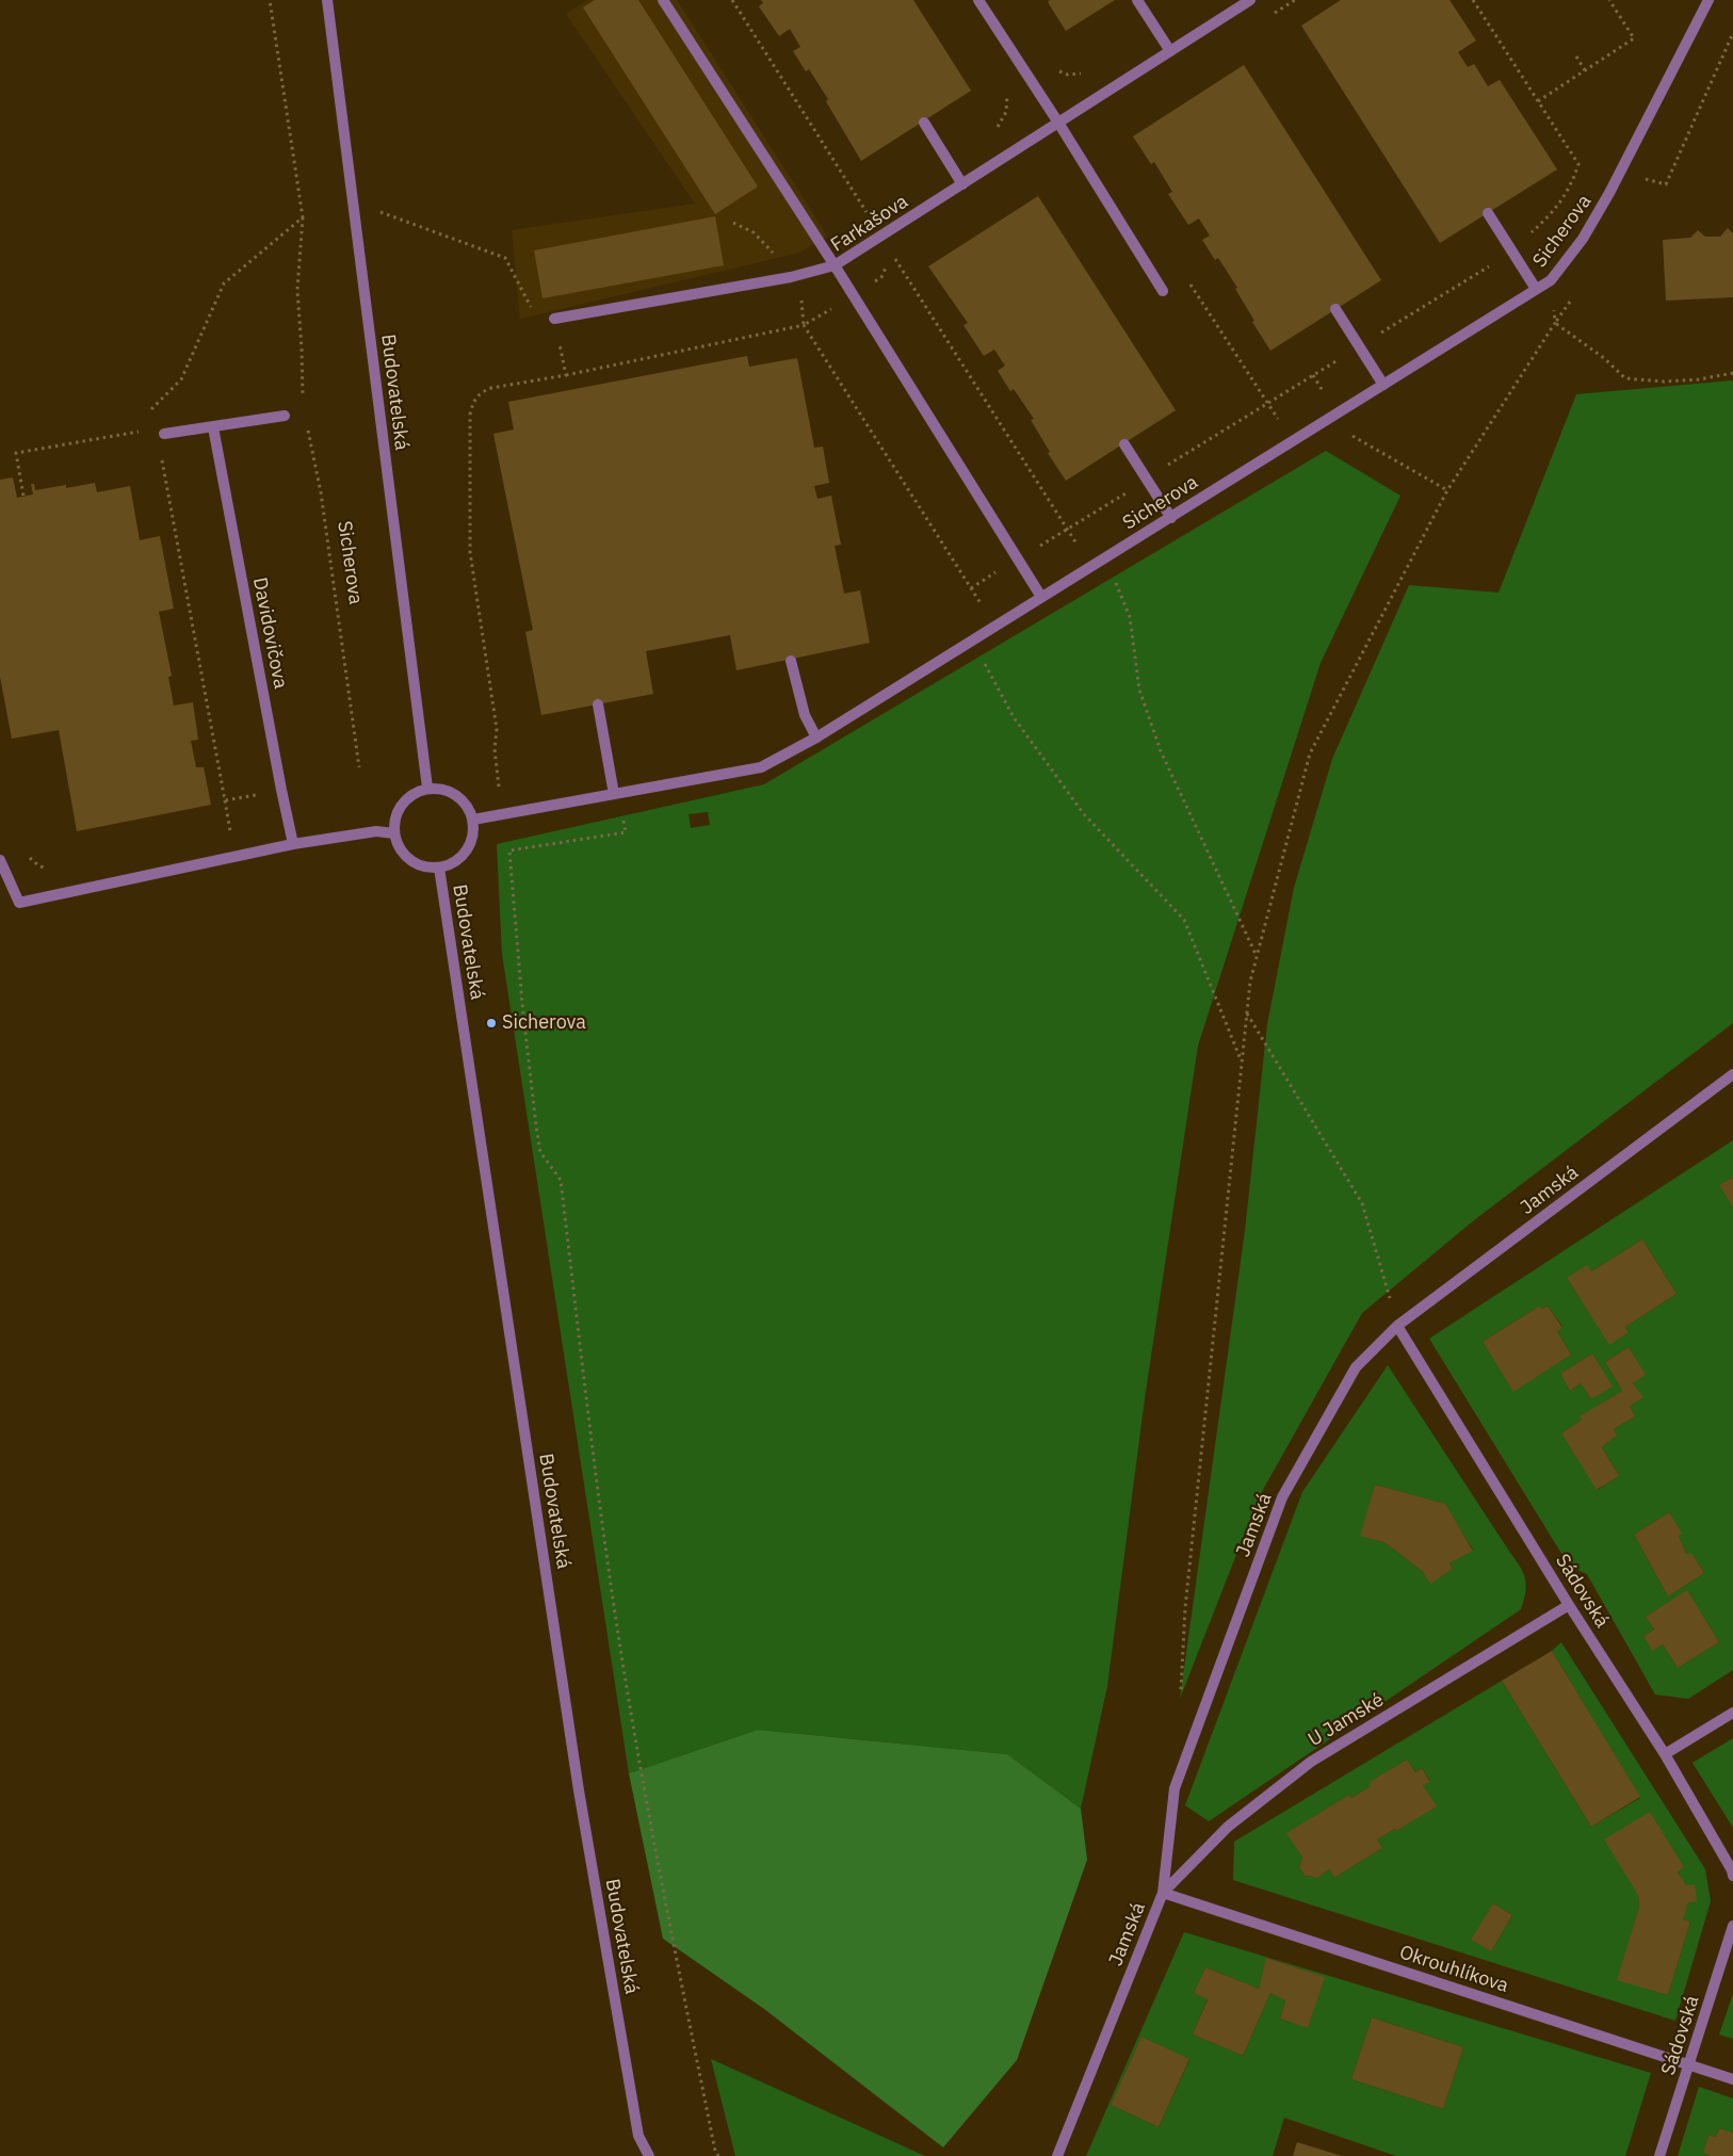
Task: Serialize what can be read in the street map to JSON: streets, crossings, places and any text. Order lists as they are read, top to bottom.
{
  "streets": {
    "street": [
      "Farkašova",
      "Sicherova",
      "Budovatelská",
      "Davidovičova",
      "Jamská",
      "Sádovská",
      "U Jamské",
      "Okrouhlíkova"
    ]
  },
  "crossings": [
    ["Farkašova", "Sicherova"],
    ["Sicherova", "Budovatelská"],
    ["Jamská", "Sádovská"],
    ["Jamská", "U Jamské"],
    ["Jamská", "Okrouhlíkova"],
    ["Sádovská", "U Jamské"],
    ["Sádovská", "Okrouhlíkova"],
    ["U Jamské", "Okrouhlíkova"]
  ],
  "places": ["Sicherova"]
}
